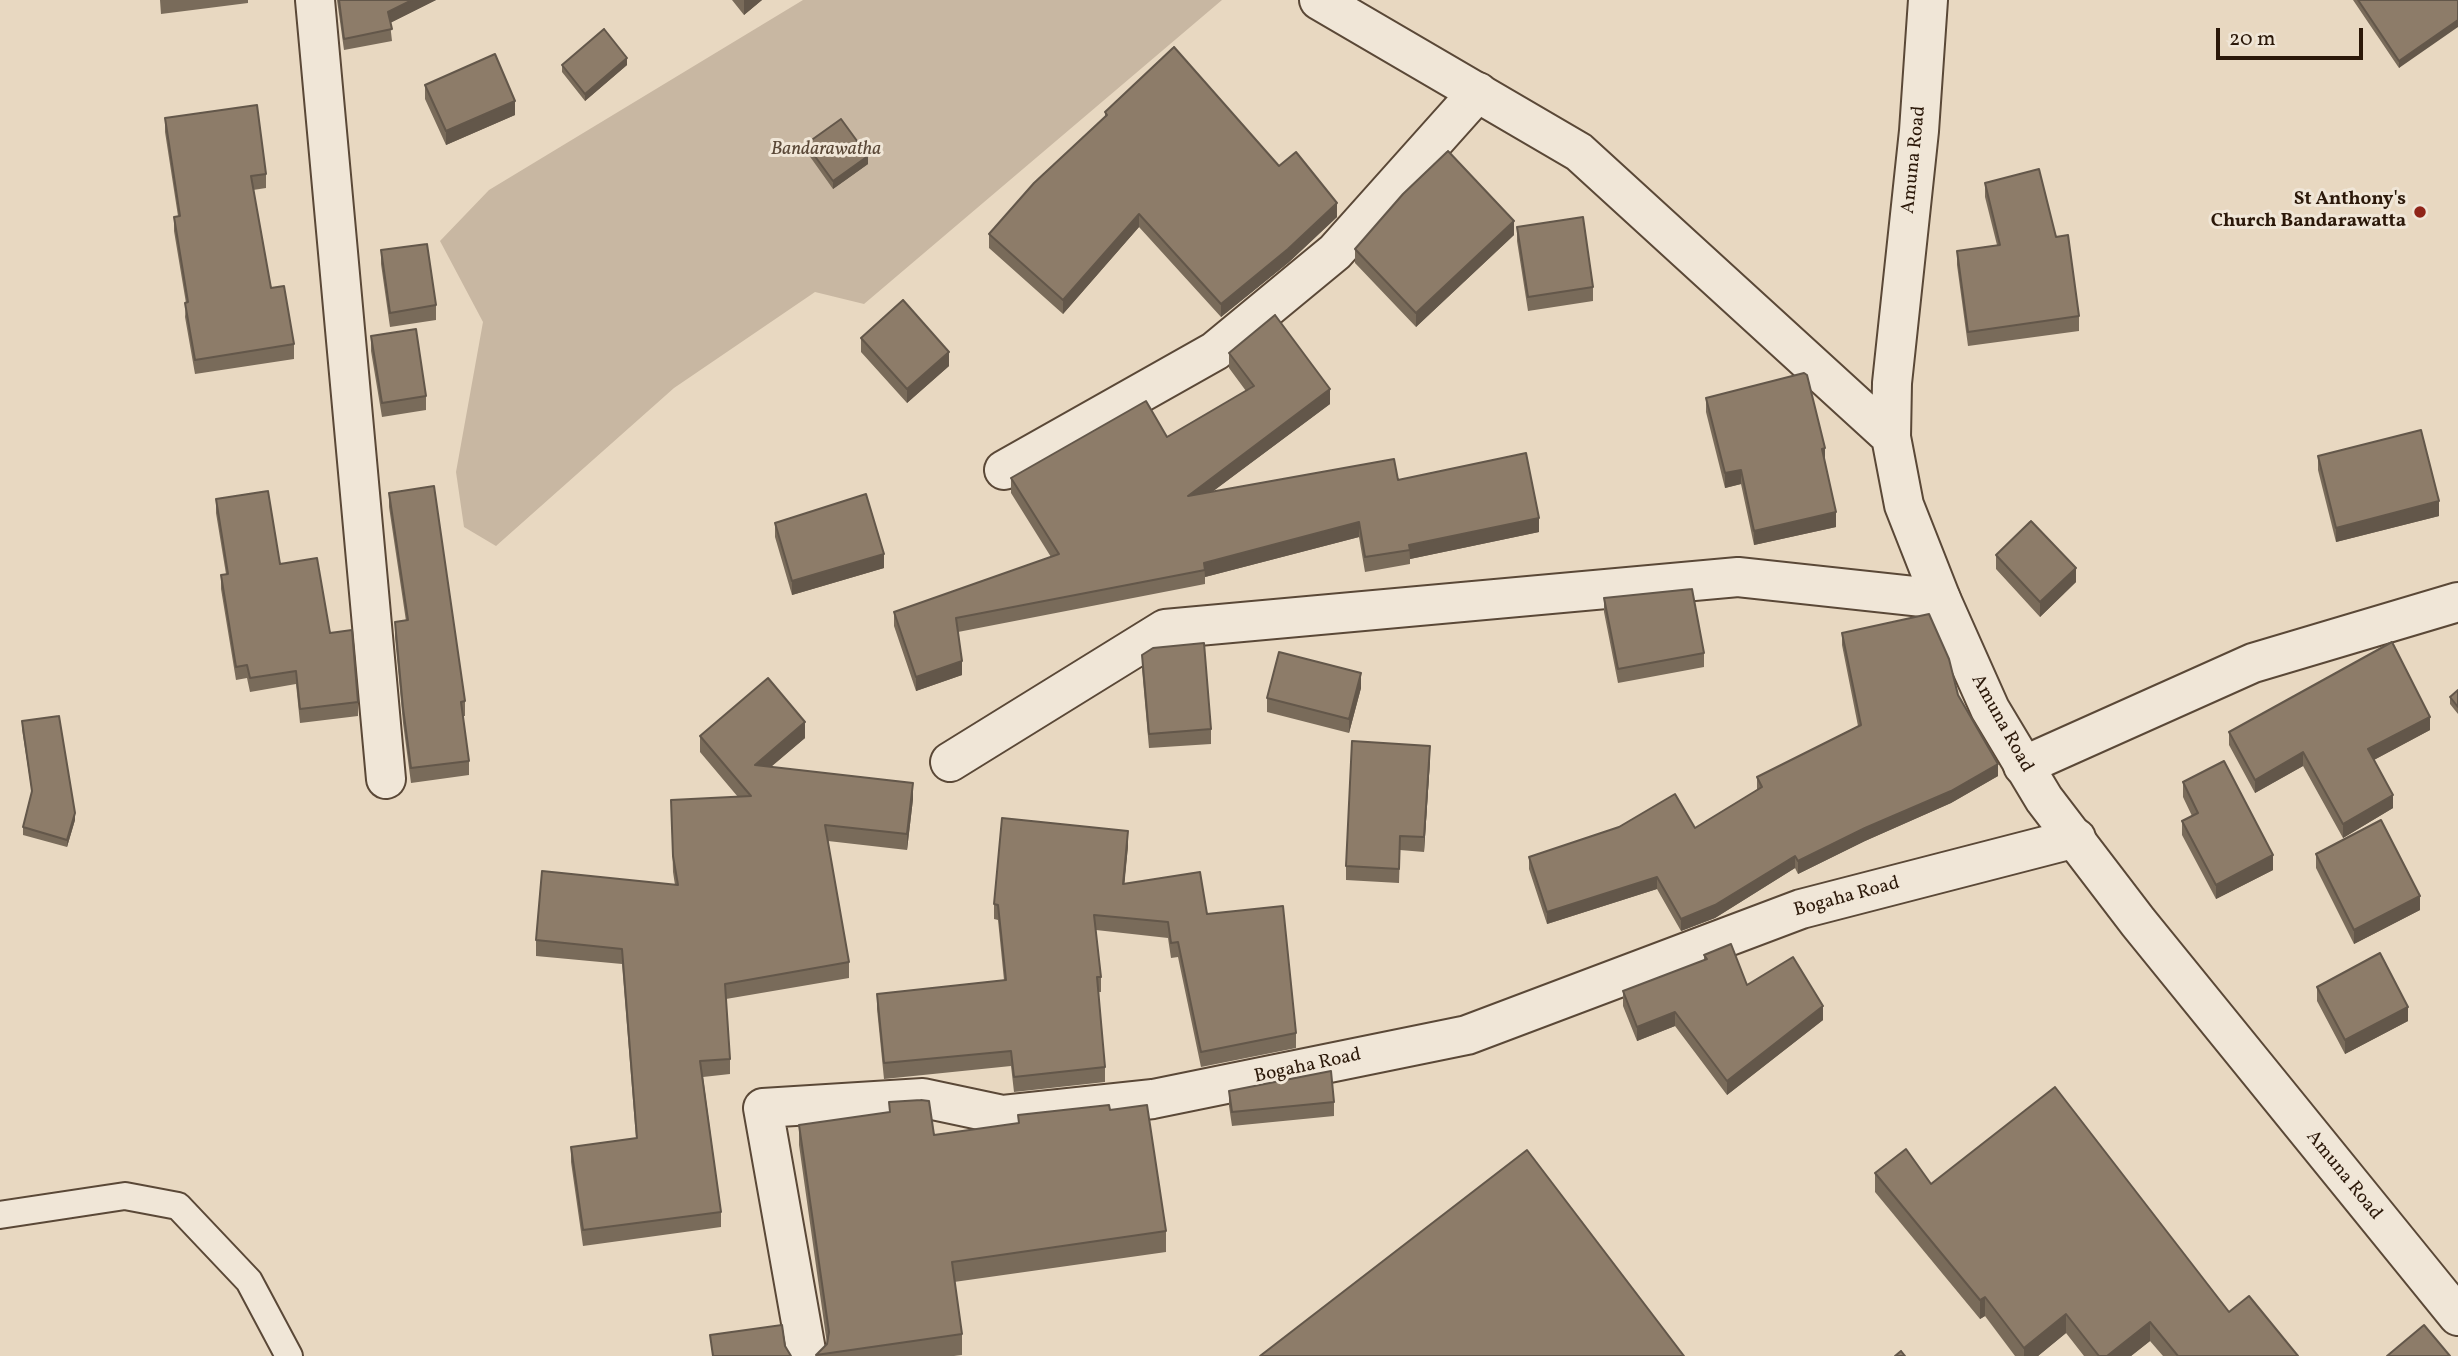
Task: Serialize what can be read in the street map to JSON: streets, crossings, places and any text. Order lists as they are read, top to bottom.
{
  "streets": {
    "street": ["Amuna Road", "Bogaha Road"]
  },
  "crossings": [
    ["Amuna Road", "Bogaha Road"]
  ],
  "parks": ["Bandarawatha"],
  "places": ["St Anthony's Church Bandarawatta"],
  "scale_bar": "20 m"
}
